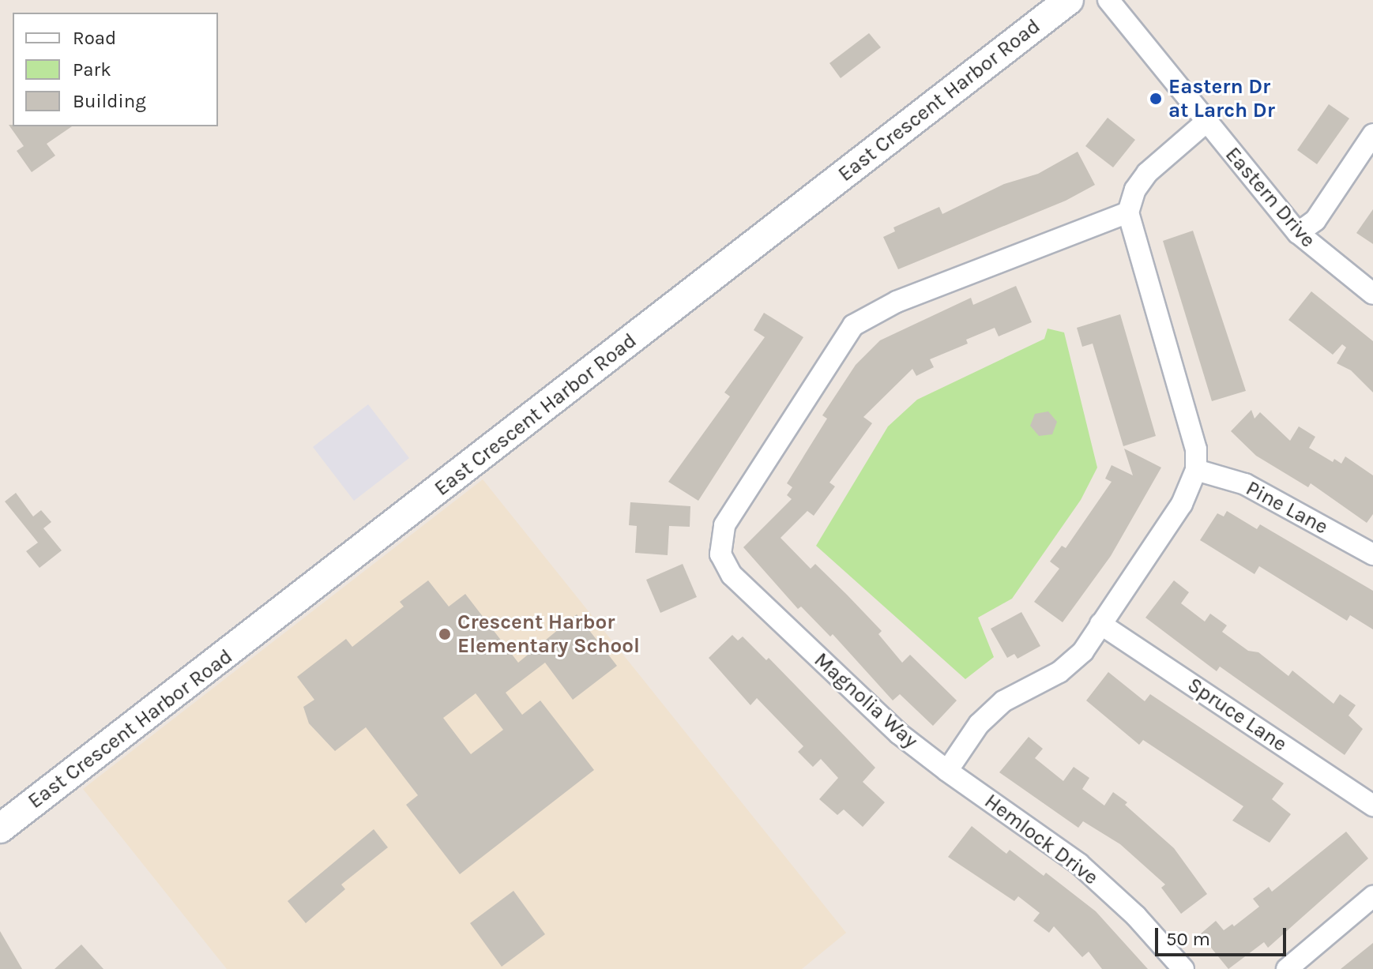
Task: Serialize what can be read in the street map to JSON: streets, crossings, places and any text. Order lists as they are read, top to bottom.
{
  "streets": {
    "street": [
      "East Crescent Harbor Road",
      "Eastern Drive",
      "Pine Lane",
      "Magnolia Way",
      "Spruce Lane",
      "Hemlock Drive"
    ]
  },
  "crossings": [
    ["Magnolia Way", "Hemlock Drive"]
  ],
  "places": ["Eastern Dr at Larch Dr", "Crescent Harbor Elementary School"],
  "legend": ["Road", "Park", "Building"],
  "scale_bar": "50 m"
}
